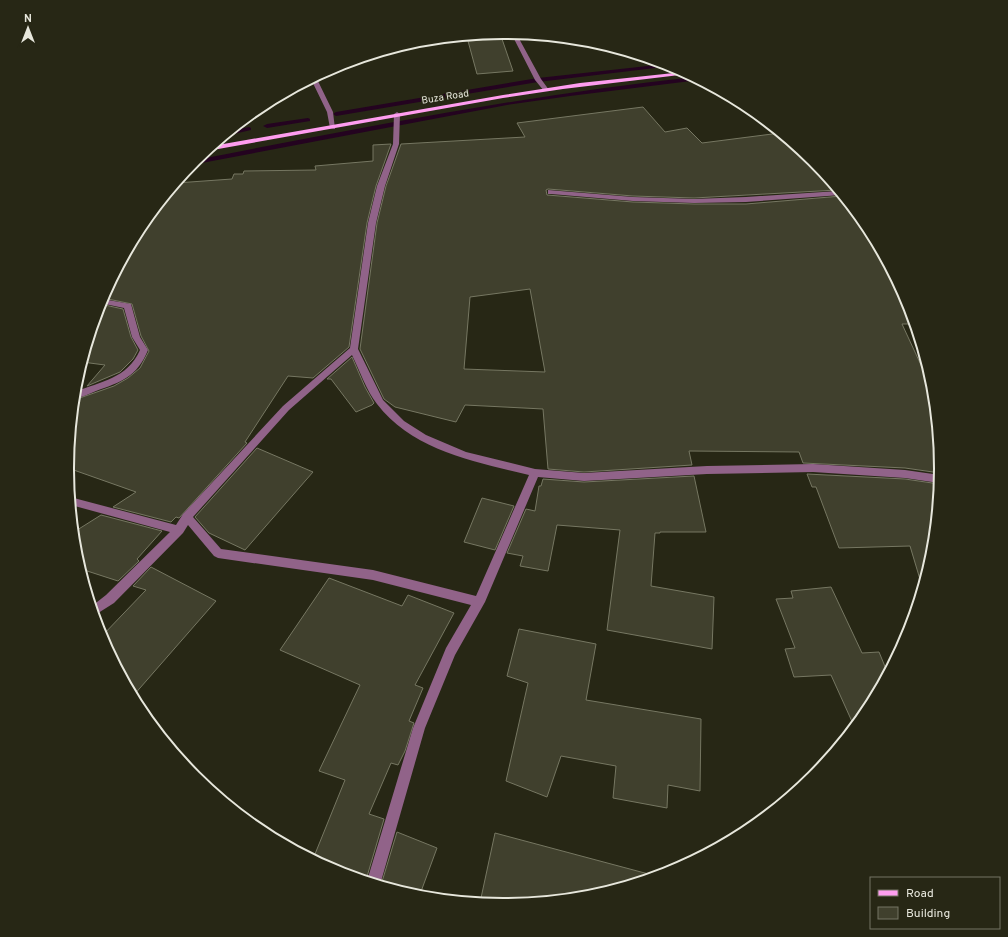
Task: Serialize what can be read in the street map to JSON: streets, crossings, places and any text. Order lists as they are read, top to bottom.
{
  "streets": {
    "main road": ["Buza Road"]
  },
  "legend": ["Road", "Building"],
  "north": "top"
}
